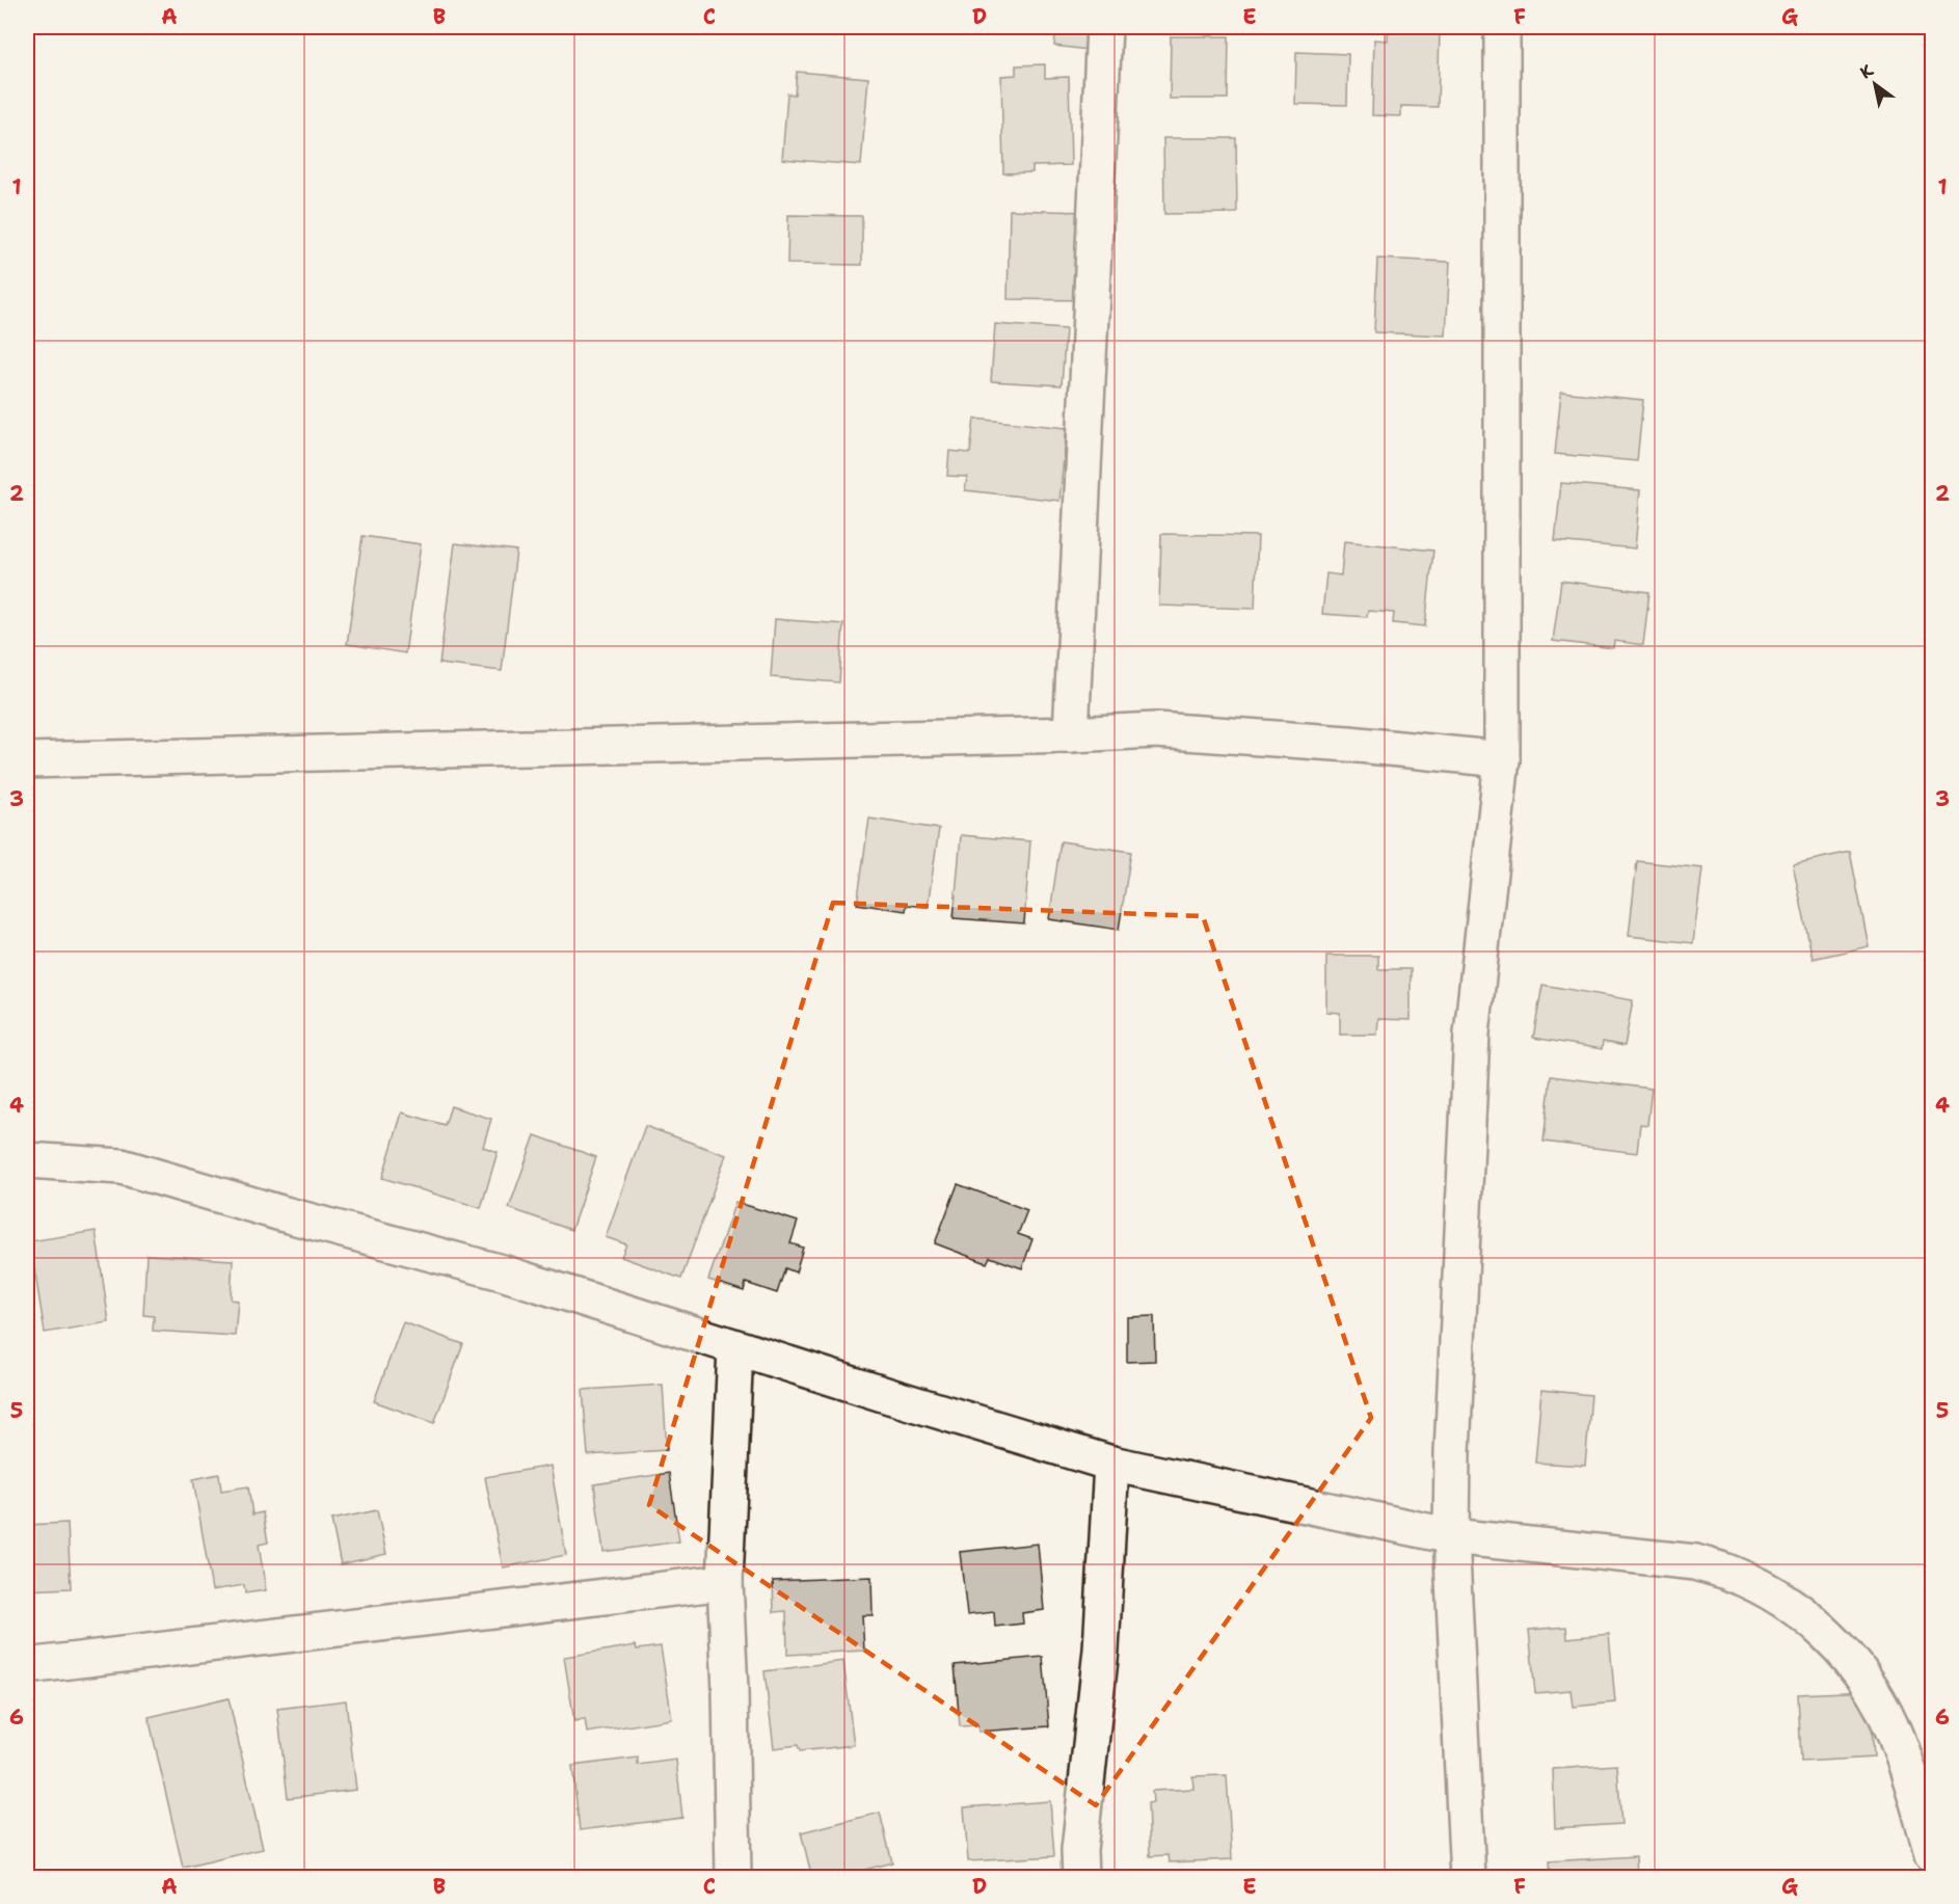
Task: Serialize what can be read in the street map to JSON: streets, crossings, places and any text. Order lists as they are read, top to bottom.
{
  "north": "top left",
  "grid": {
    "columns": [
      "A",
      "B",
      "C",
      "D",
      "E",
      "F",
      "G"
    ],
    "rows": [
      "1",
      "2",
      "3",
      "4",
      "5",
      "6"
    ]
  }
}
